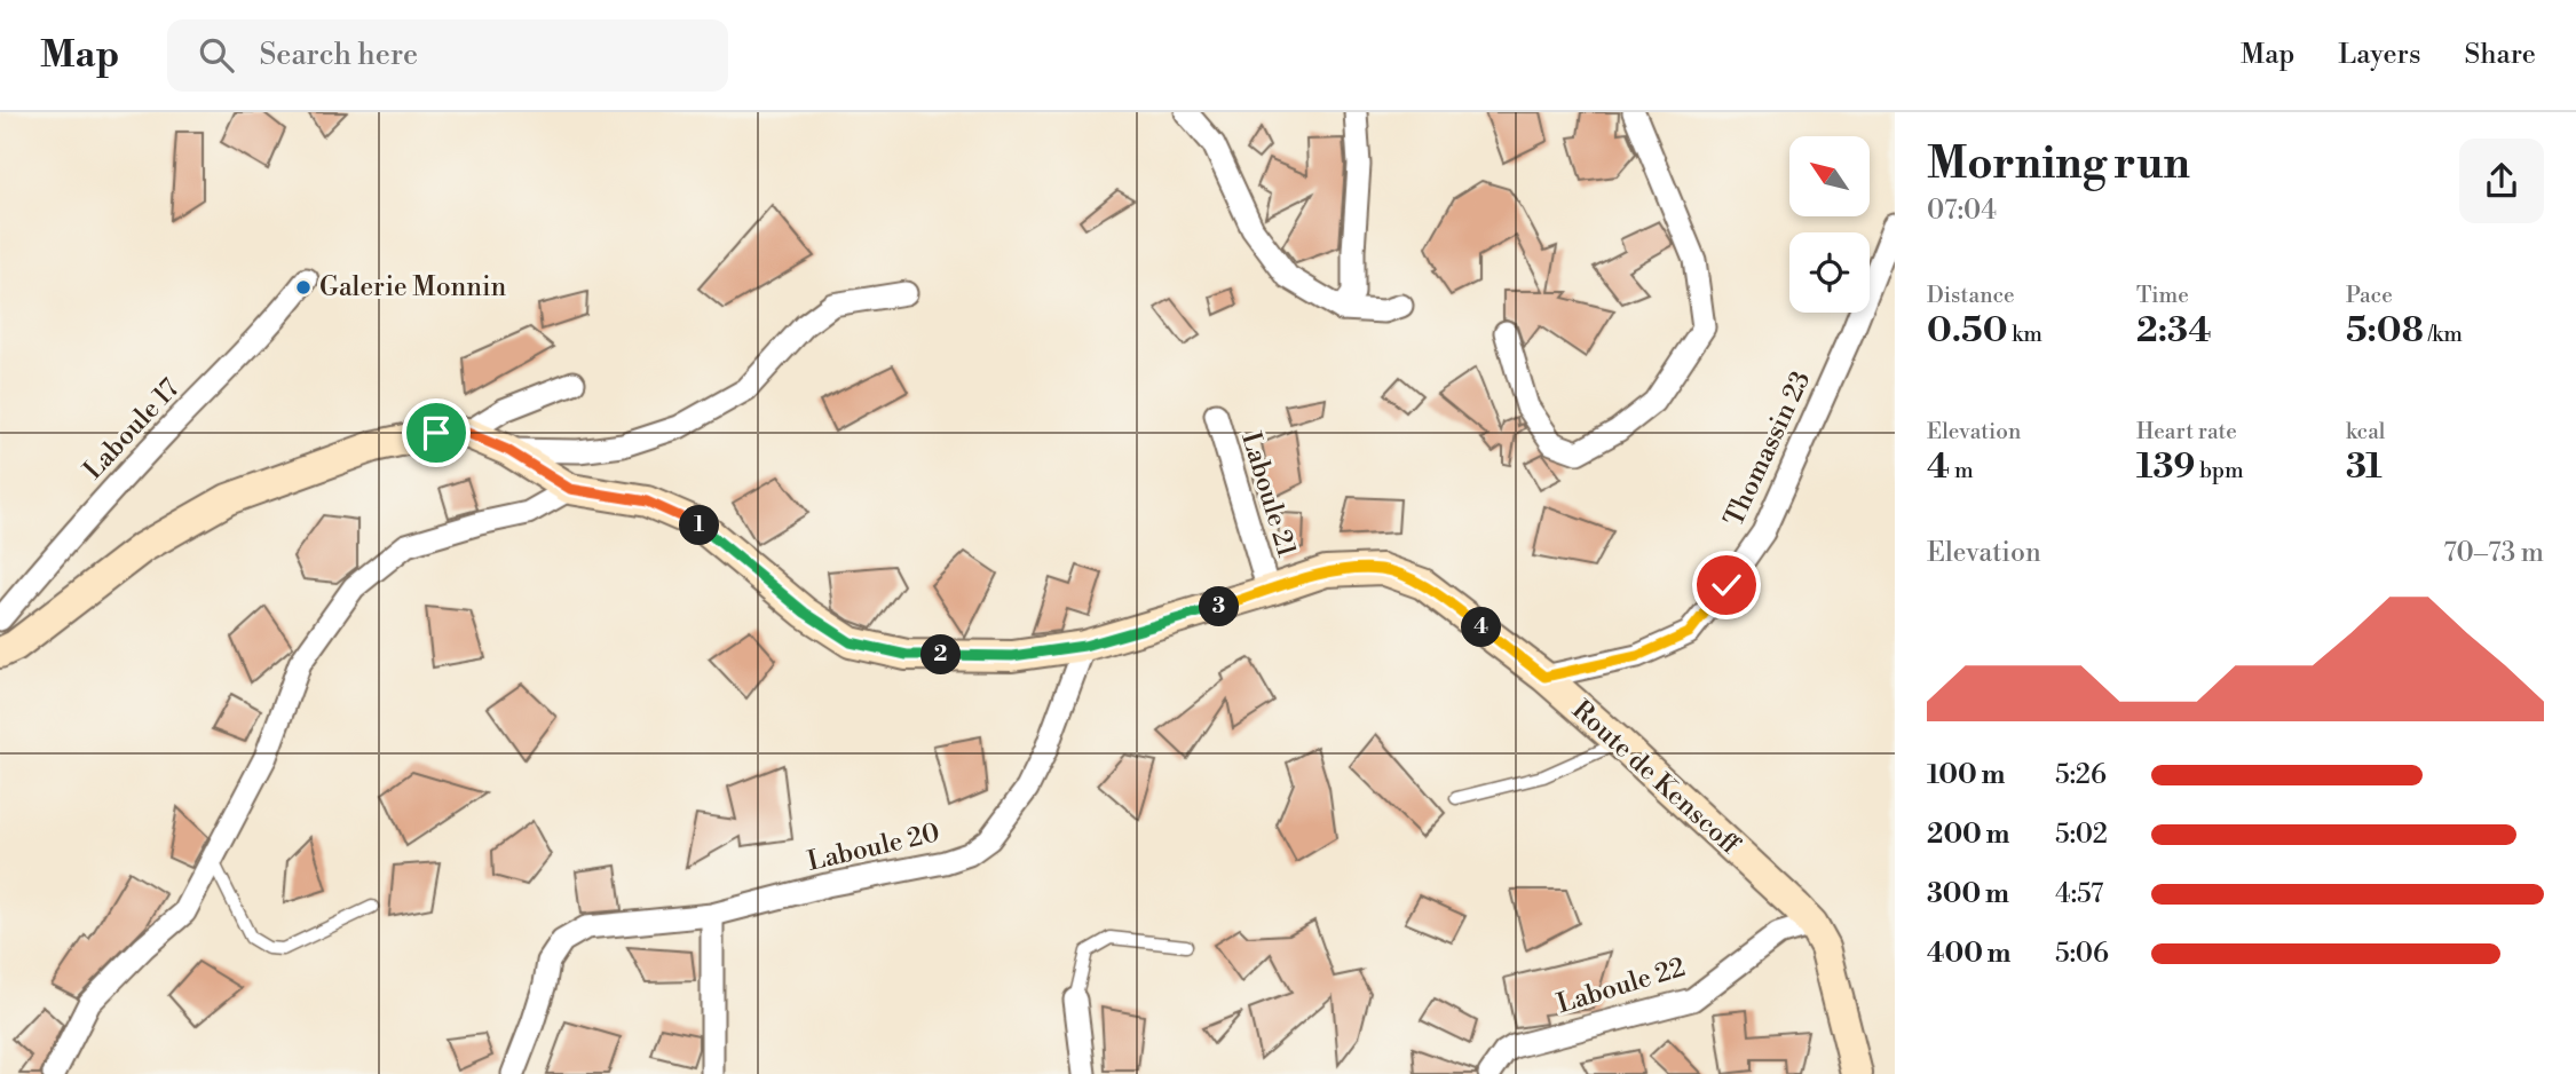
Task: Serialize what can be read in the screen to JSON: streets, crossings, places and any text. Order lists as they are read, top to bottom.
{
  "streets": {
    "main road": ["Route de Kenscoff"],
    "street": [
      "Laboule 17",
      "Thomassin 23",
      "Laboule 21",
      "Laboule 20",
      "Laboule 22"
    ]
  },
  "crossings": [
    ["Thomassin 23", "Route de Kenscoff"],
    ["Laboule 21", "Route de Kenscoff"],
    ["Route de Kenscoff", "Laboule 20"],
    ["Route de Kenscoff", "Laboule 22"]
  ],
  "places": ["Galerie Monnin"],
  "north": "top left",
  "page": {
    "header": "Map",
    "search": "Search here",
    "nav": ["Map", "Layers", "Share"],
    "heading": ["Morning run", "07:04"],
    "stats": [
      ["Distance", "0.50 km"],
      ["Time", "2:34"],
      ["Pace", "5:08 /km"],
      ["Elevation", "4 m"],
      ["Heart rate", "139 bpm"],
      ["kcal", "31"]
    ],
    "pins": [
      "1",
      "3",
      "4",
      "2"
    ],
    "chart": ["Elevation", "70–73 m"],
    "list": [
      {
        "name": "100 m",
        "note": "5:26"
      },
      {
        "name": "200 m",
        "note": "5:02"
      },
      {
        "name": "300 m",
        "note": "4:57"
      },
      {
        "name": "400 m",
        "note": "5:06"
      }
    ]
  }
}
